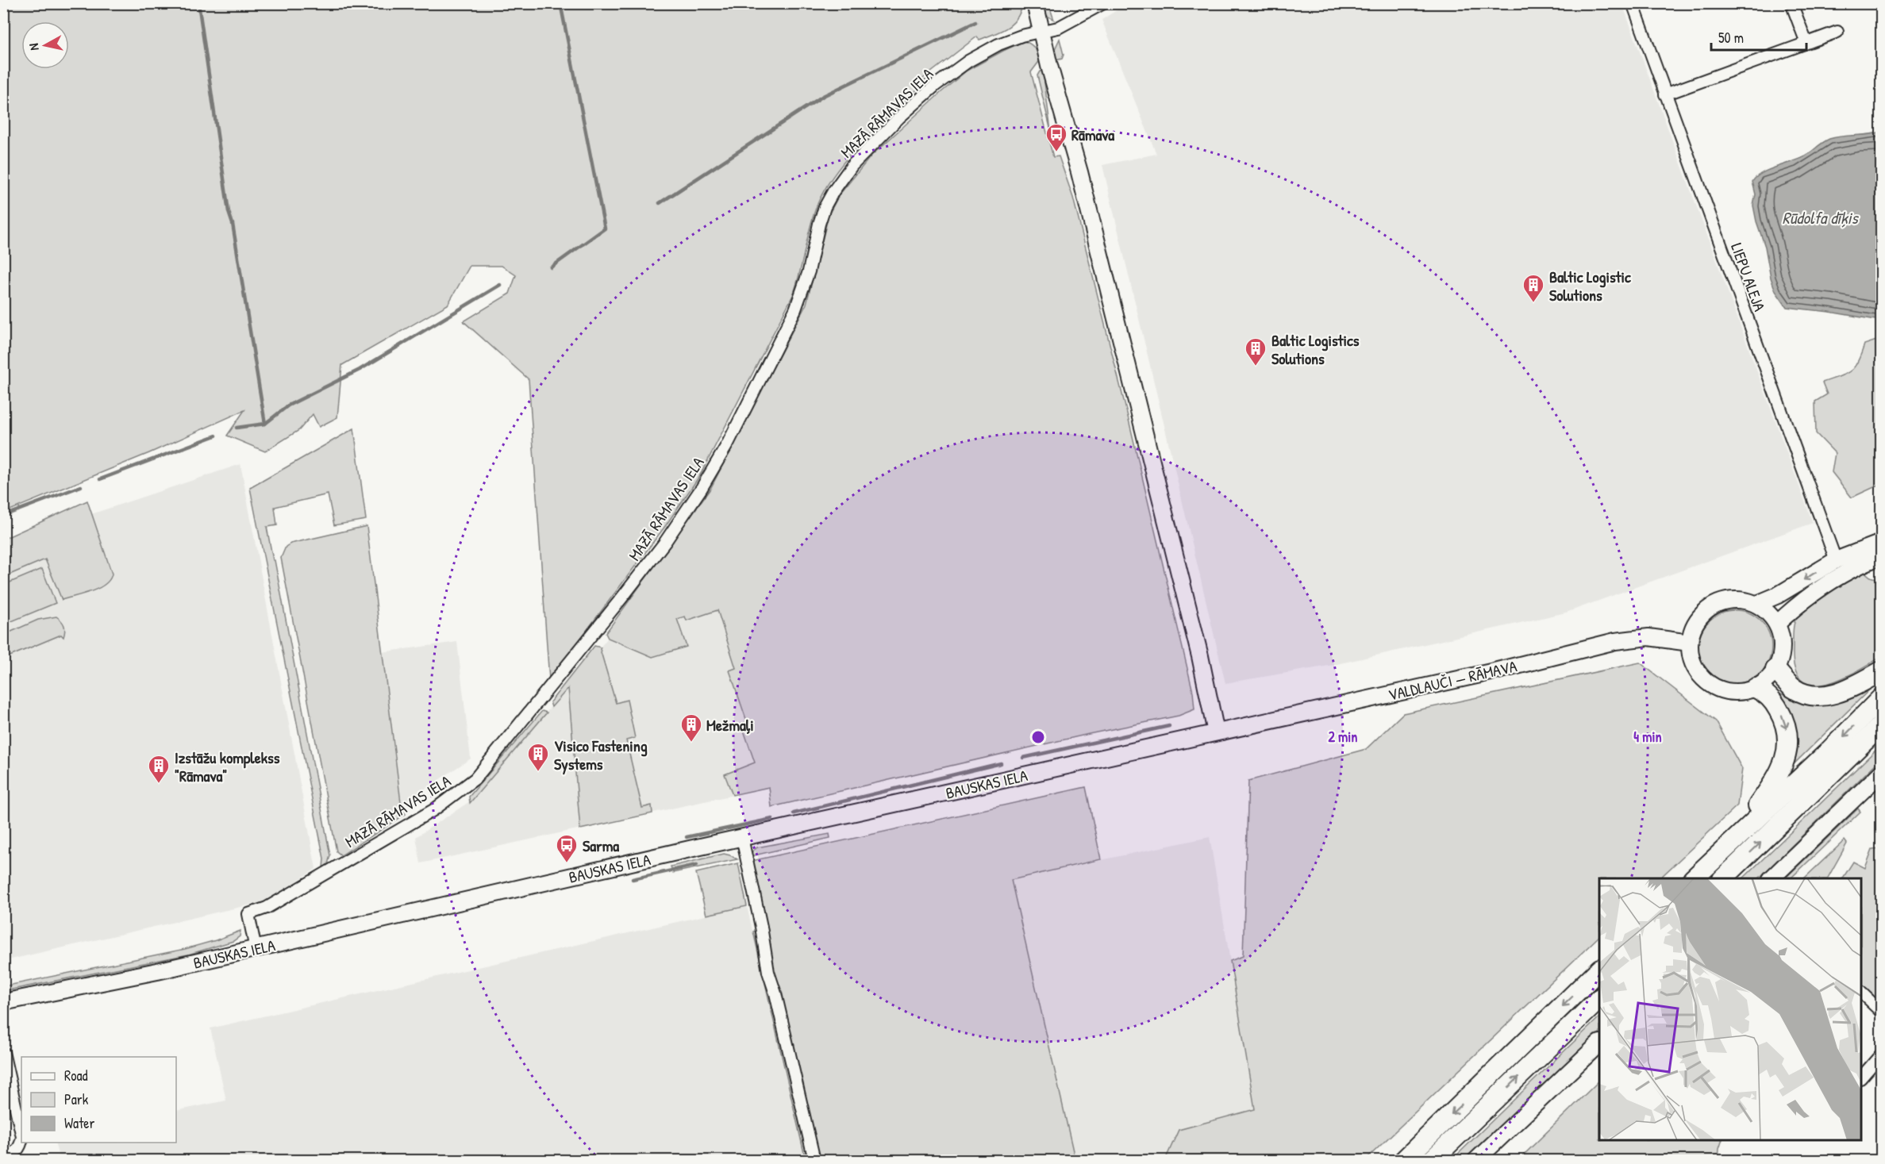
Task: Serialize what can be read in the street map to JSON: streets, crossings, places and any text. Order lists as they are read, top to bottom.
{
  "streets": {
    "main road": ["VALDLAUČI — RĀMAVA", "BAUSKAS IELA"],
    "street": ["MAZĀ RĀMAVAS IELA", "LIEPU ALEJA"]
  },
  "crossings": [
    ["MAZĀ RĀMAVAS IELA", "BAUSKAS IELA"],
    ["VALDLAUČI — RĀMAVA", "BAUSKAS IELA"]
  ],
  "water": ["Rūdolfa dīķis"],
  "places": {
    "bus stop": ["Rāmava", "Sarma"],
    "building": [
      "Baltic Logistic Solutions",
      "Baltic Logistics Solutions",
      "Mežmaļi",
      "Visico Fastening Systems",
      "Izstāžu komplekss \"Rāmava\""
    ]
  },
  "legend": ["Road", "Park", "Water"],
  "scale_bar": "50 m",
  "north": "left",
  "rings": ["2 min", "4 min"]
}
